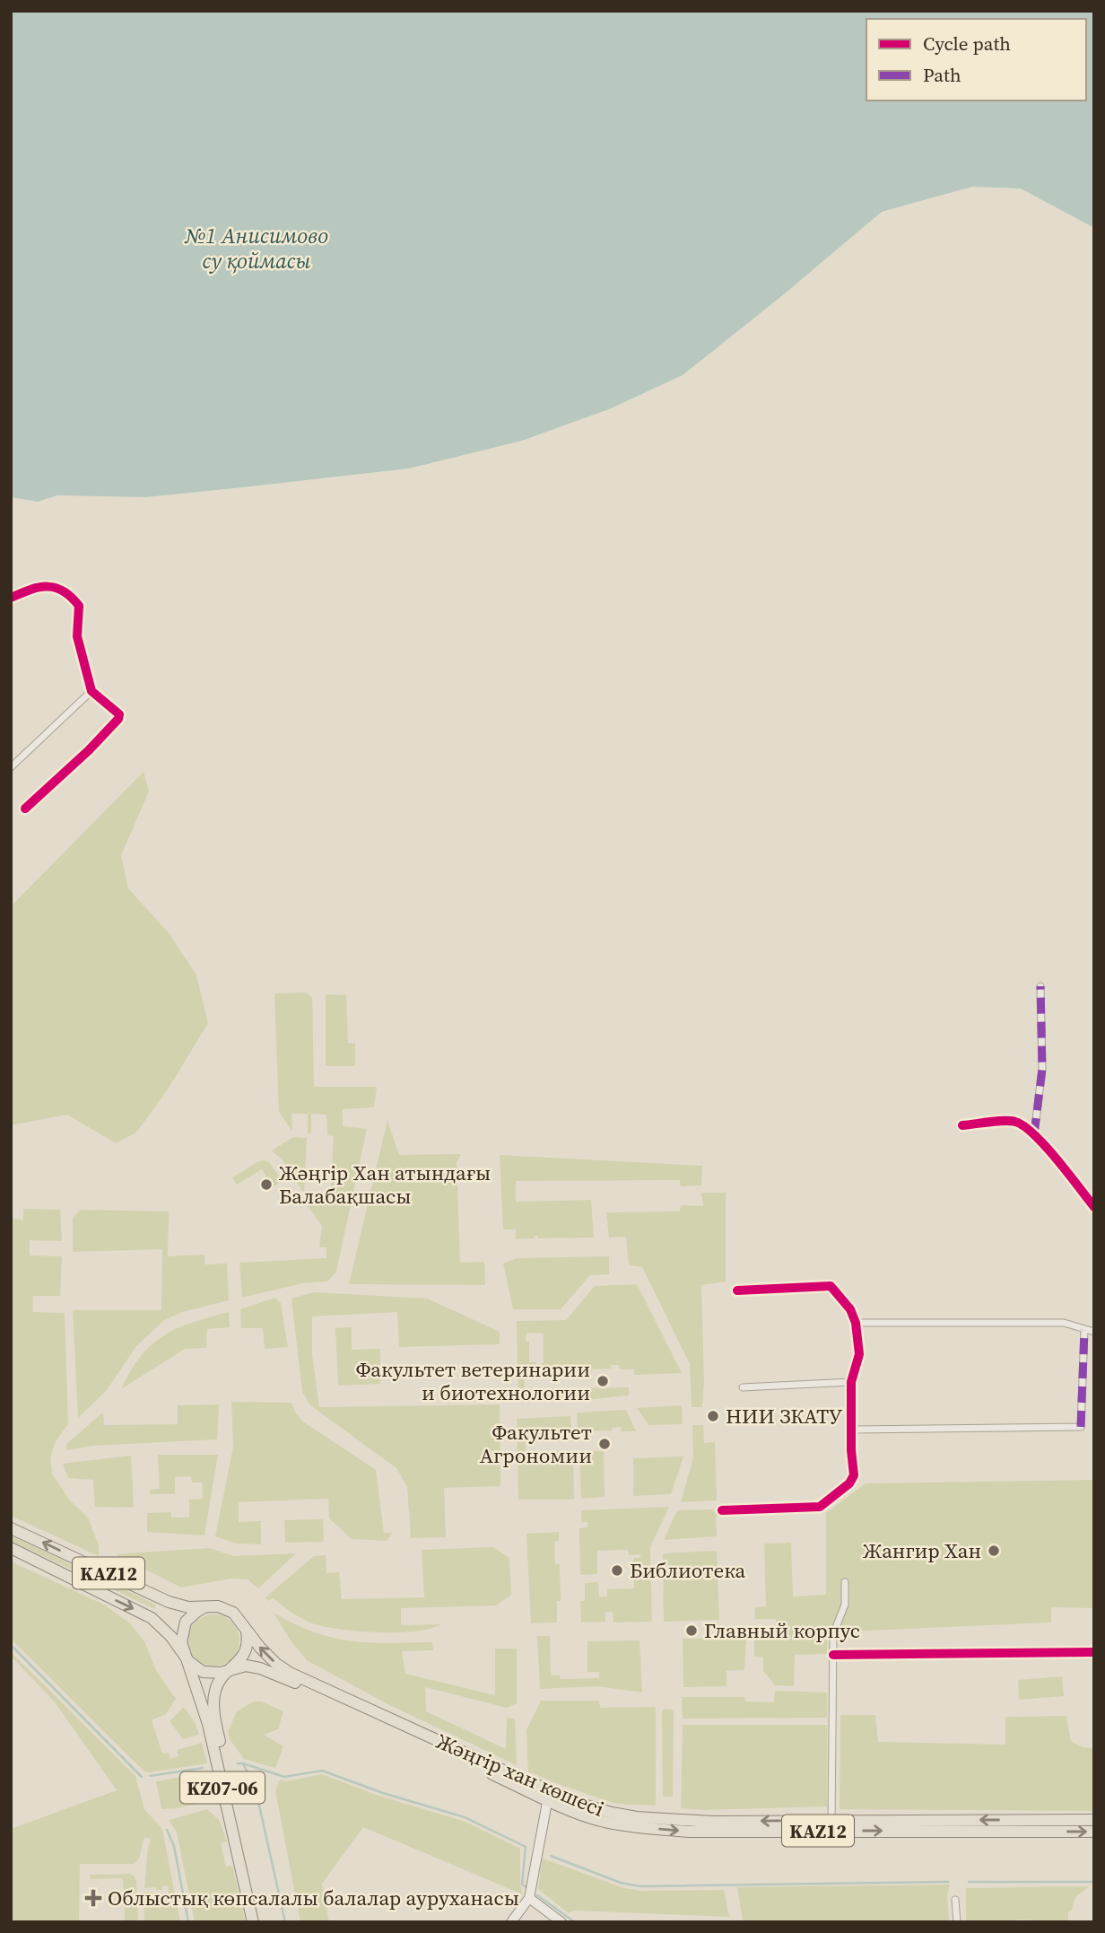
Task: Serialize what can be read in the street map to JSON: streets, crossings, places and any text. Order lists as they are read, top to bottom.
{
  "streets": {
    "main road": ["KAZ12", "Жәңгір хан көшесі", "KZ07-06"]
  },
  "crossings": [
    ["Жәңгір хан көшесі", "KZ07-06"]
  ],
  "water": ["№1 Анисимово су қоймасы"],
  "places": {
    "other": [
      "Жәңгір Хан атындағы Балабақшасы",
      "Факультет ветеринарии и биотехнологии",
      "НИИ ЗКАТУ",
      "Факультет Агрономии",
      "Жангир Хан",
      "Библиотека",
      "Главный корпус"
    ],
    "health": ["Облыстық көпсалалы балалар ауруханасы"]
  },
  "legend": ["Cycle path", "Path"]
}
